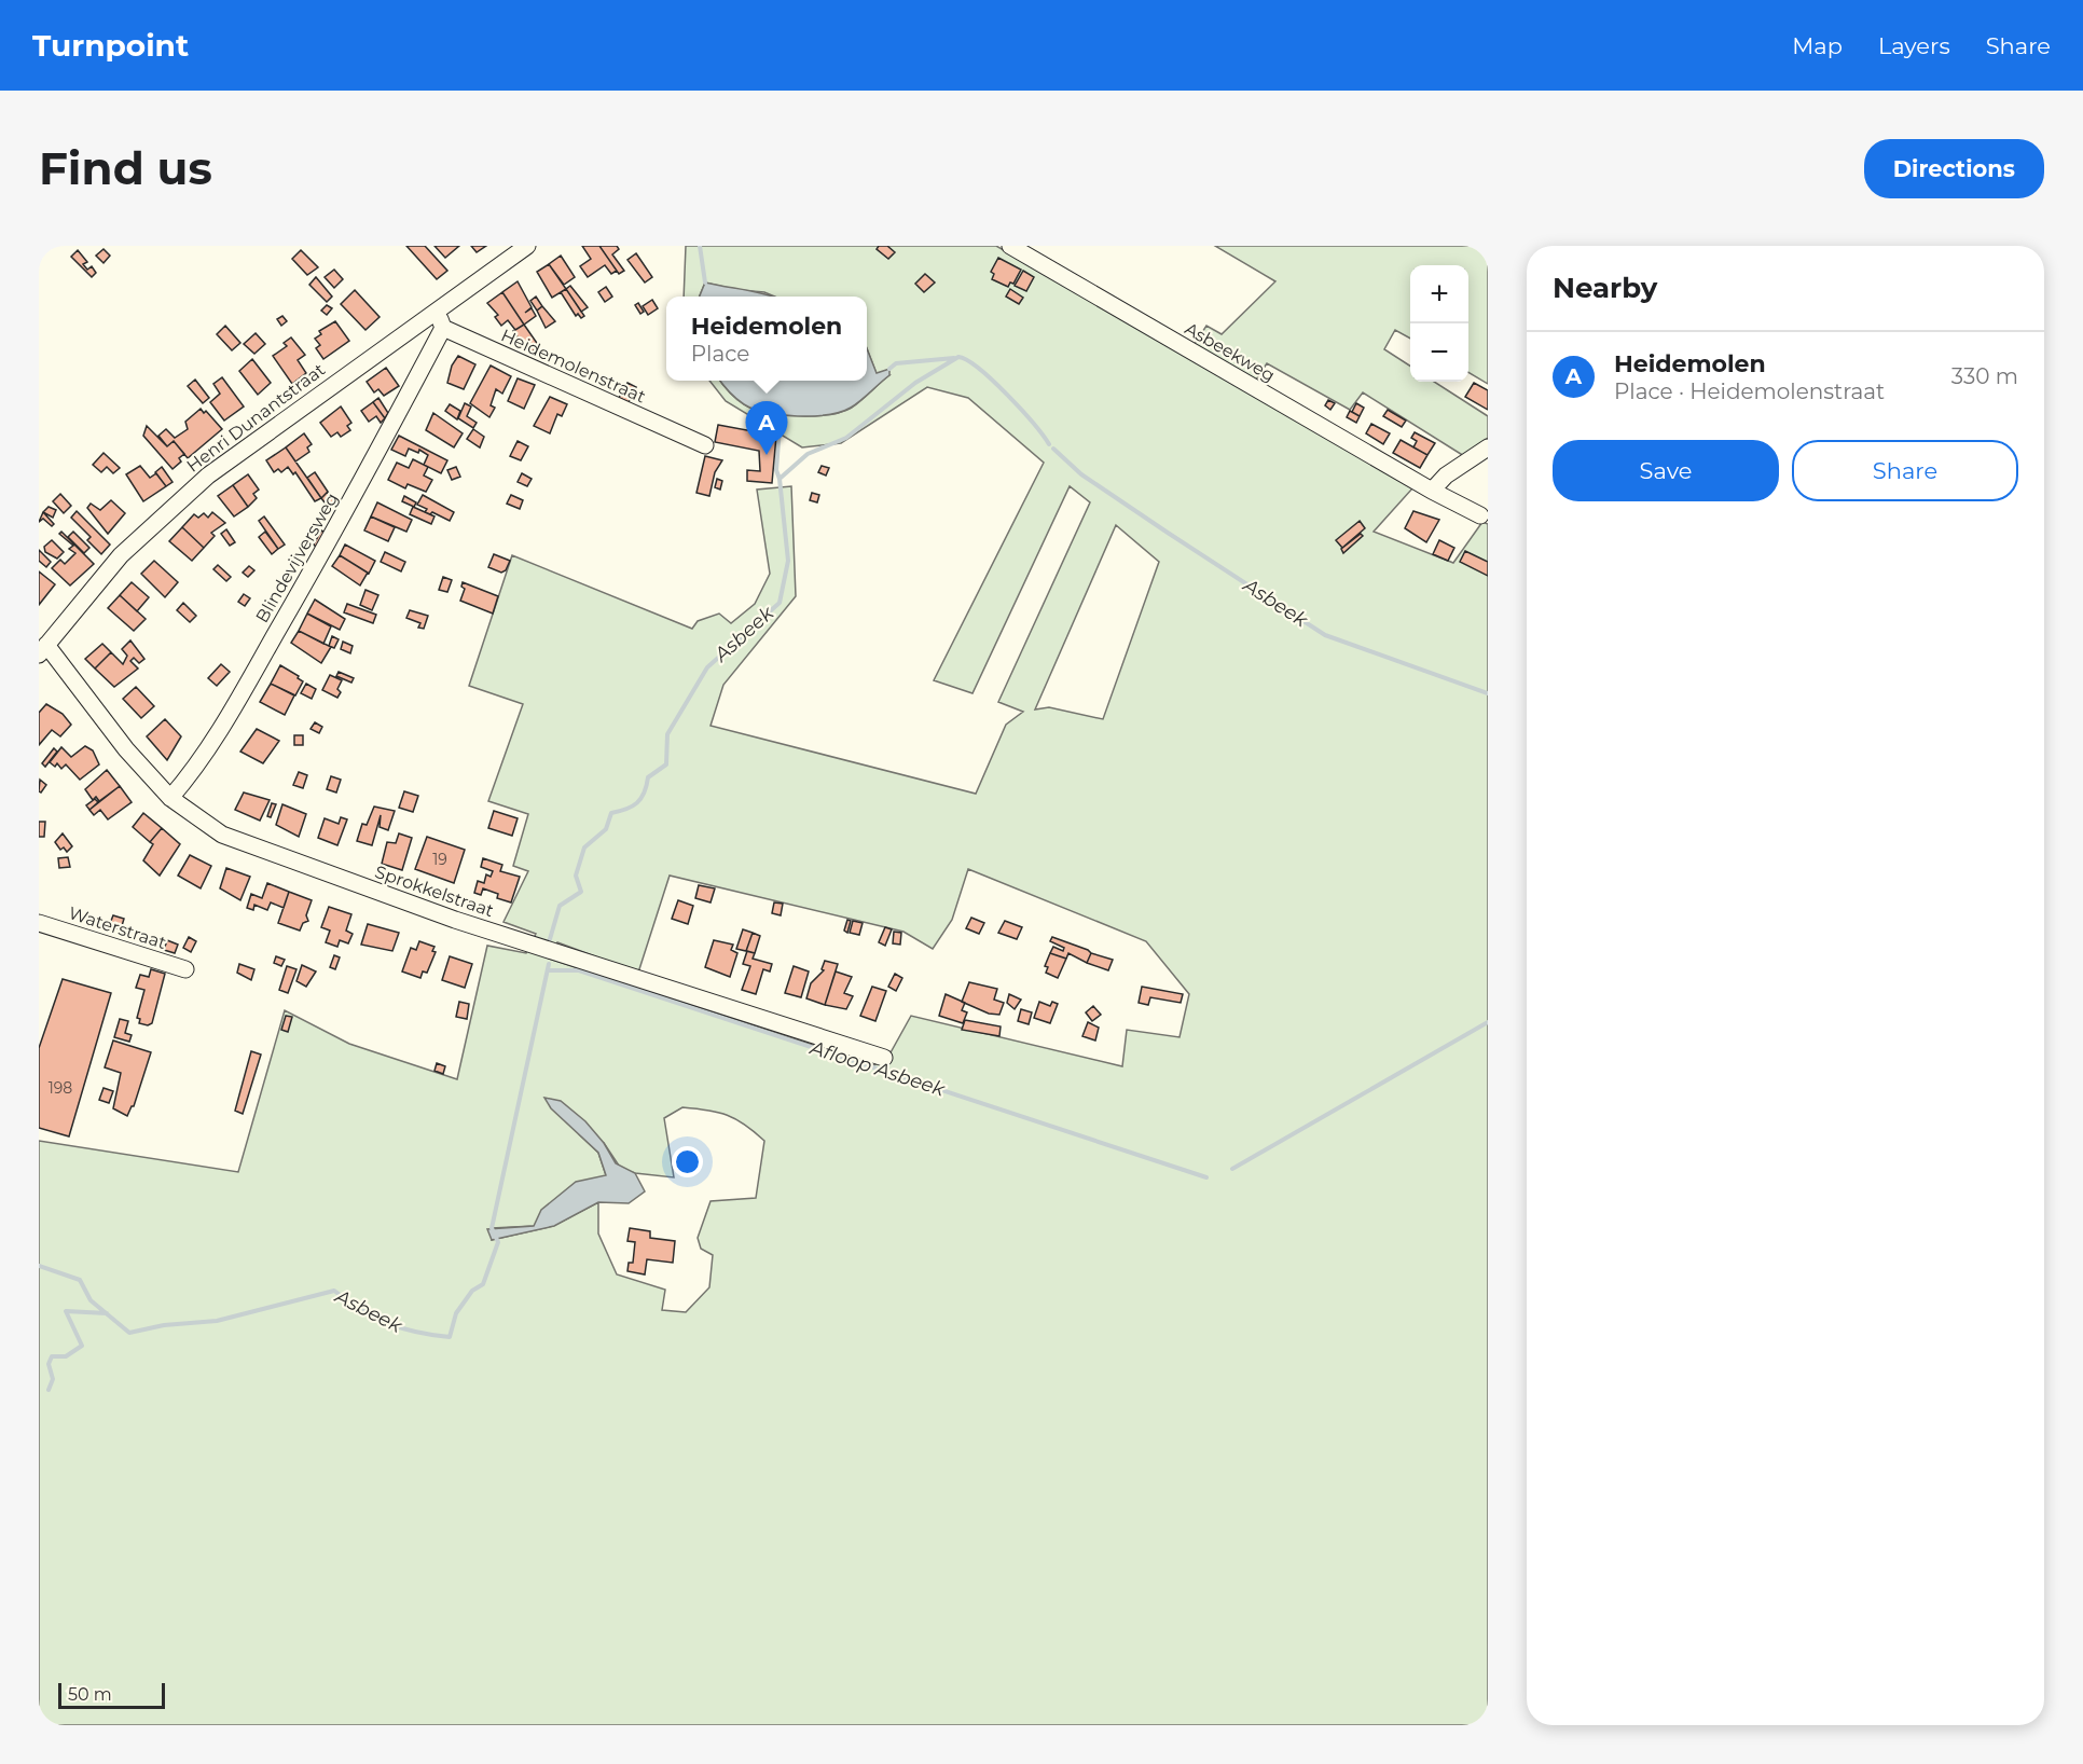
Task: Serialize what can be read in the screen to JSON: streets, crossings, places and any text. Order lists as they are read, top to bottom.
{
  "streets": {
    "street": [
      "Asbeekweg",
      "Heidemolenstraat",
      "Henri Dunantstraat",
      "Blindevijversweg",
      "Sprokkelstraat",
      "Waterstraat"
    ]
  },
  "crossings": [
    ["Heidemolenstraat", "Blindevijversweg"],
    ["Henri Dunantstraat", "Sprokkelstraat"],
    ["Blindevijversweg", "Sprokkelstraat"]
  ],
  "water": ["Asbeek", "Afloop Asbeek"],
  "house_numbers": ["19", "198"],
  "scale_bar": "50 m",
  "page": {
    "header": "Turnpoint",
    "nav": ["Map", "Layers", "Share"],
    "buttons": [
      "Directions",
      ["Save", "Share"]
    ],
    "title": "Find us",
    "heading": "Nearby",
    "map_buttons": ["+", "−"],
    "popup": ["Heidemolen", "Place"],
    "list": [
      {
        "mark": "A",
        "name": "Heidemolen",
        "note": "Place · Heidemolenstraat",
        "value": "330 m"
      }
    ],
    "pins": "A",
    "scale": "50 m"
  }
}
